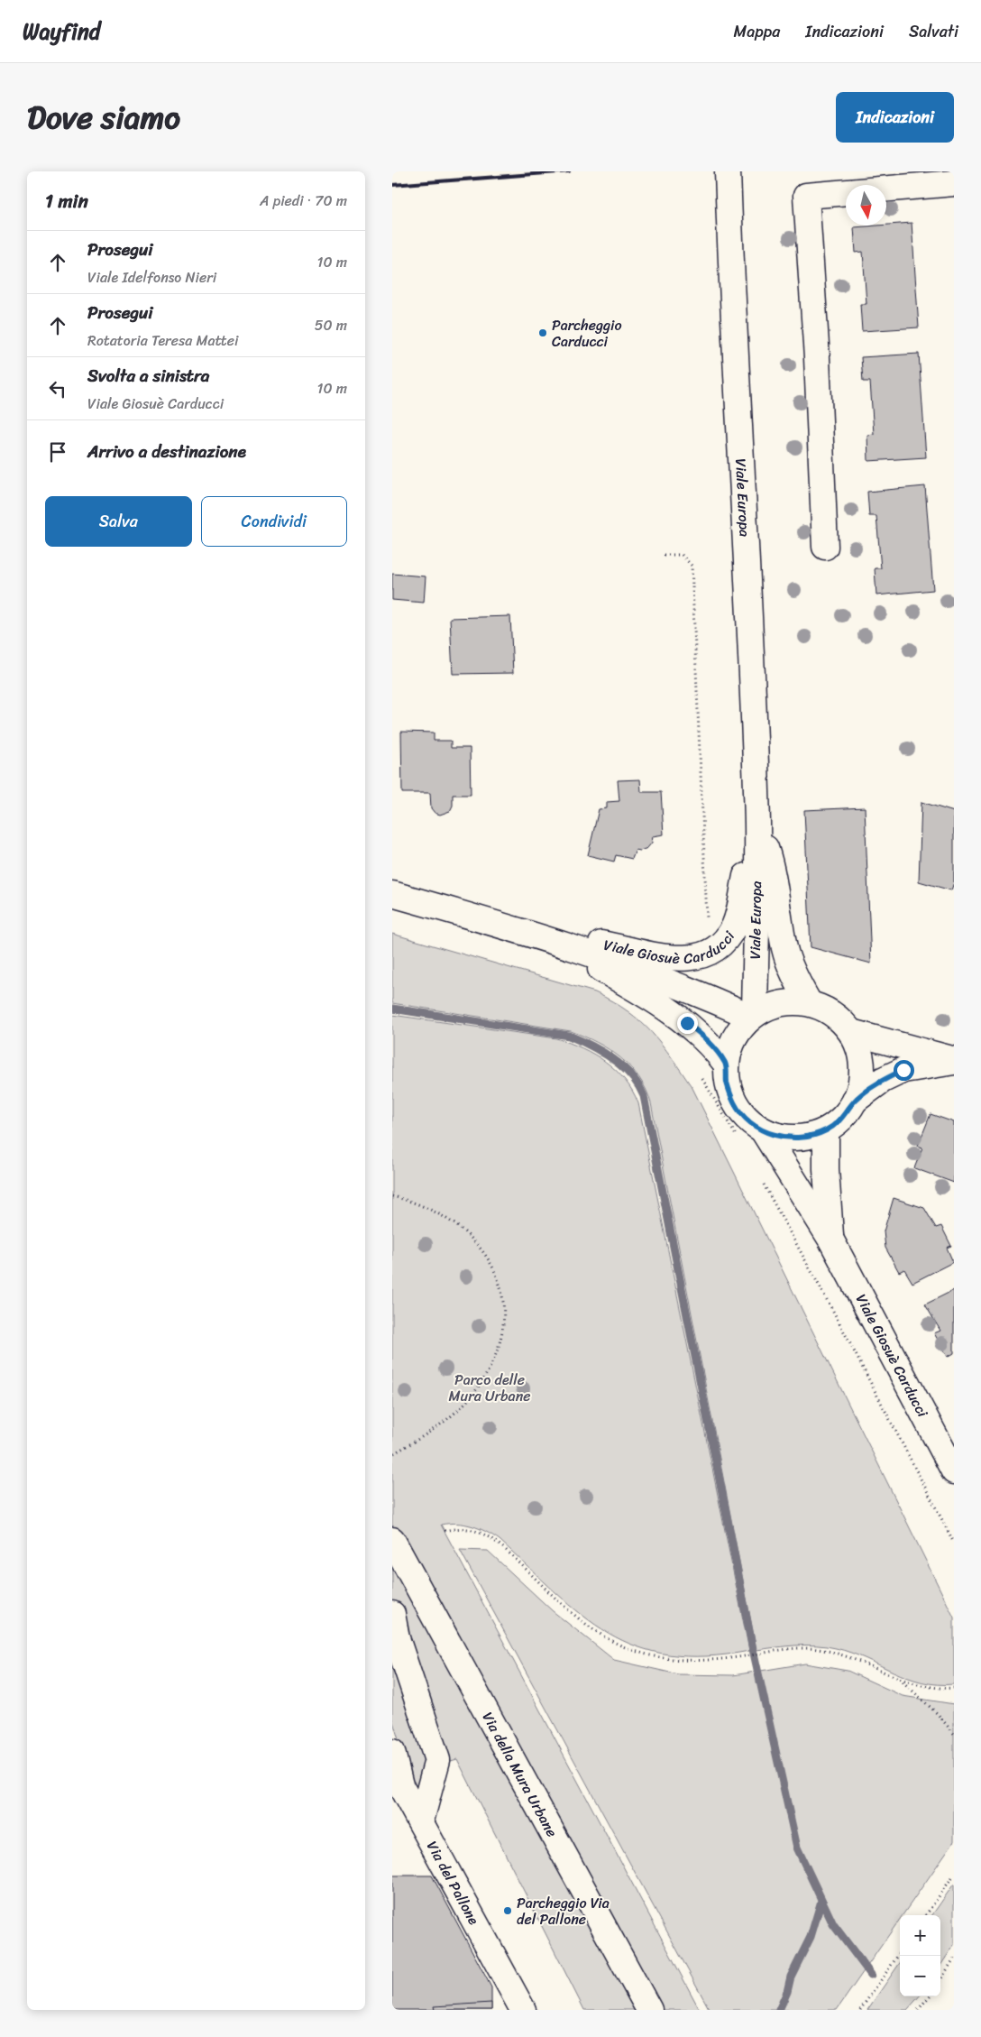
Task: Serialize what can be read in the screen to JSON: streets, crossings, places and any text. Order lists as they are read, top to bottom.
{
  "streets": {
    "main road": [
      "Viale Europa",
      "Viale Giosuè Carducci",
      "Via della Mura Urbane",
      "Via del Pallone"
    ]
  },
  "crossings": [
    ["Viale Europa", "Viale Giosuè Carducci"]
  ],
  "parks": ["Parco delle Mura Urbane"],
  "places": ["Parcheggio Carducci", "Parcheggio Via del Pallone"],
  "north": "bottom",
  "page": {
    "header": "Wayfind",
    "nav": ["Mappa", "Indicazioni", "Salvati"],
    "title": "Dove siamo",
    "buttons": [
      "Indicazioni",
      ["Salva", "Condividi"]
    ],
    "heading": ["1 min", "A piedi · 70 m"],
    "list": [
      ["Prosegui", "Viale Idelfonso Nieri", "10 m"],
      ["Prosegui", "Rotatoria Teresa Mattei", "50 m"],
      ["Svolta a sinistra", "Viale Giosuè Carducci", "10 m"],
      "Arrivo a destinazione"
    ],
    "map_buttons": ["+", "−"]
  }
}
